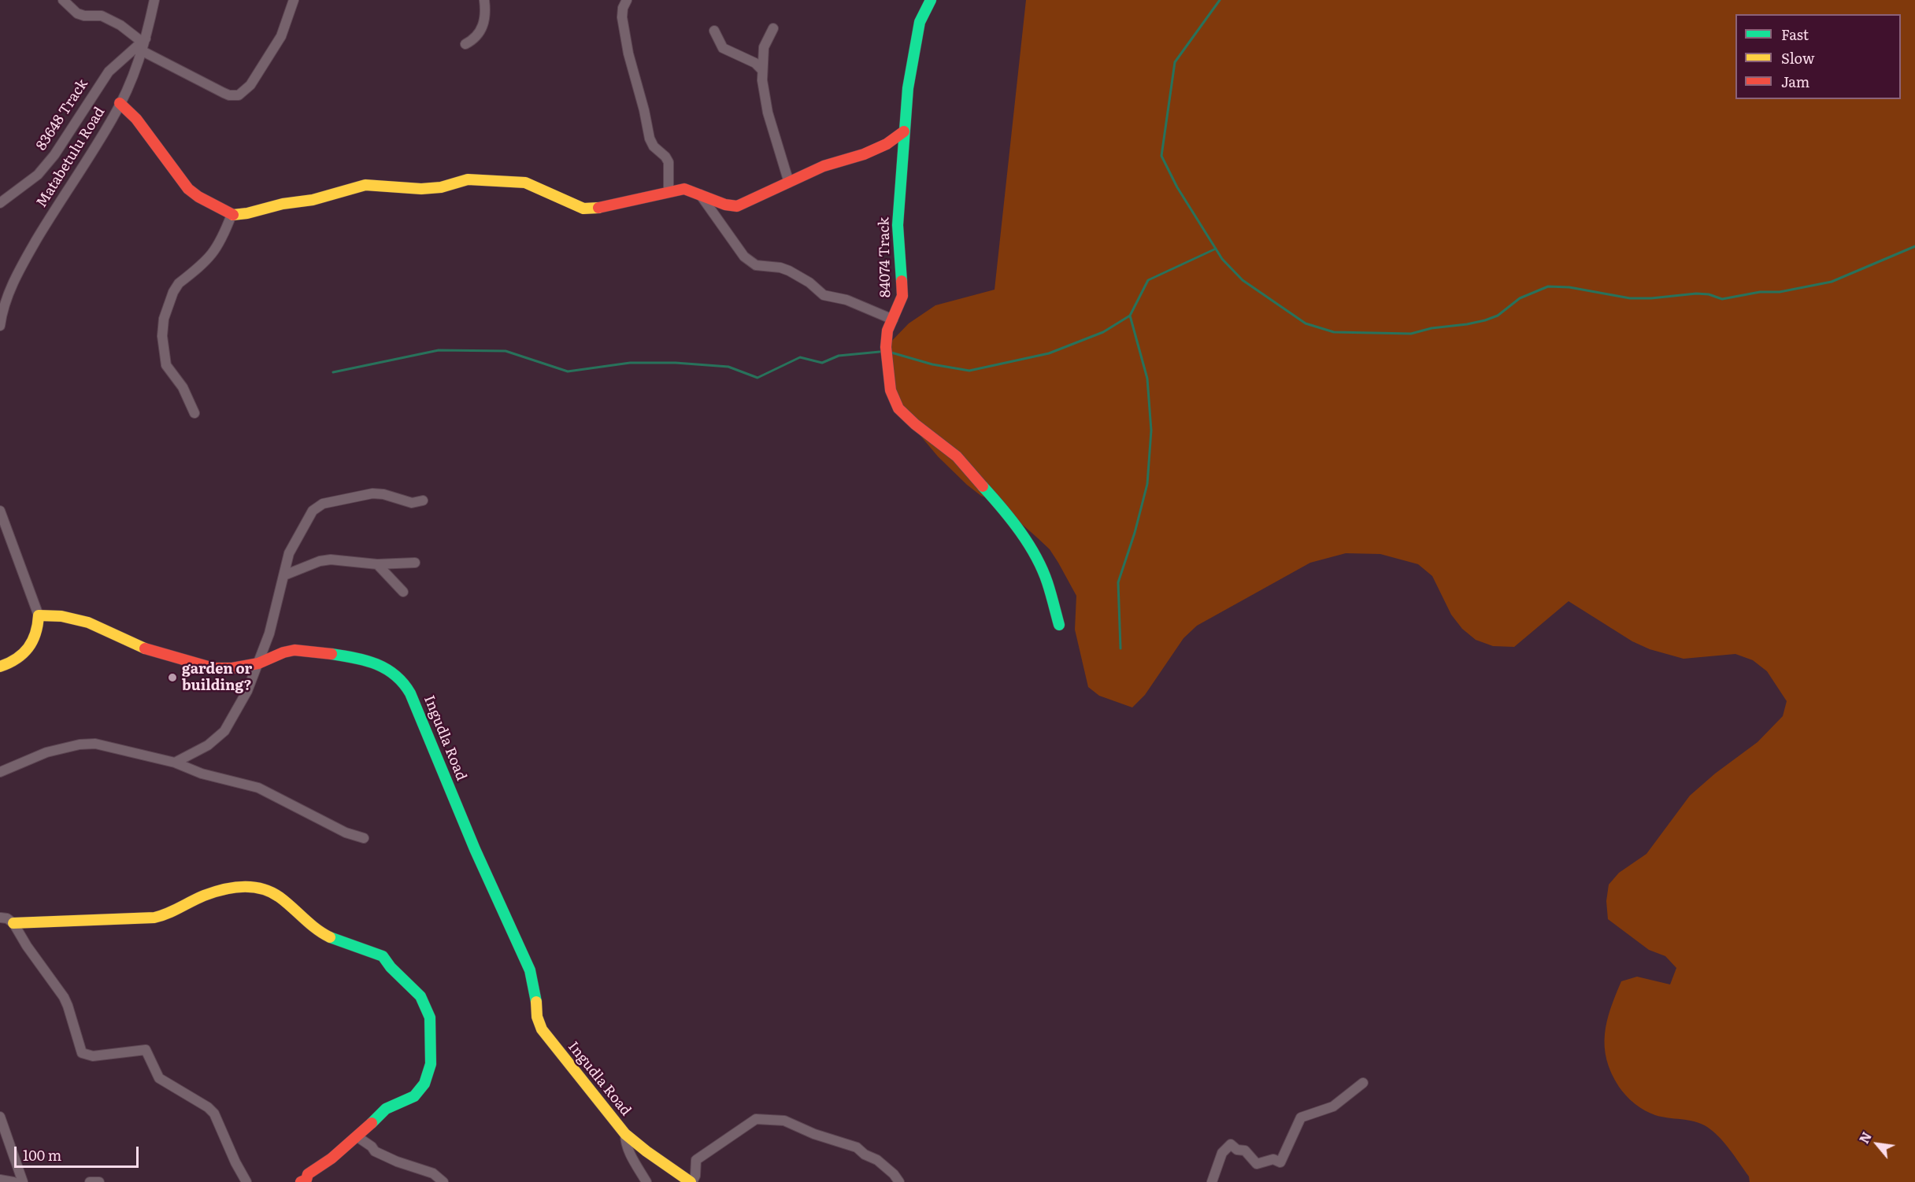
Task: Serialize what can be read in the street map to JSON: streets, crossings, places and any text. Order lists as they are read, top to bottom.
{
  "streets": {
    "street": [
      "83648 Track",
      "Matabetulu Road",
      "84074 Track",
      "Ingudla Road"
    ]
  },
  "crossings": [
    ["83648 Track", "Matabetulu Road"]
  ],
  "places": ["garden or building?"],
  "legend": ["Fast", "Slow", "Jam"],
  "scale_bar": "100 m",
  "north": "top left"
}
